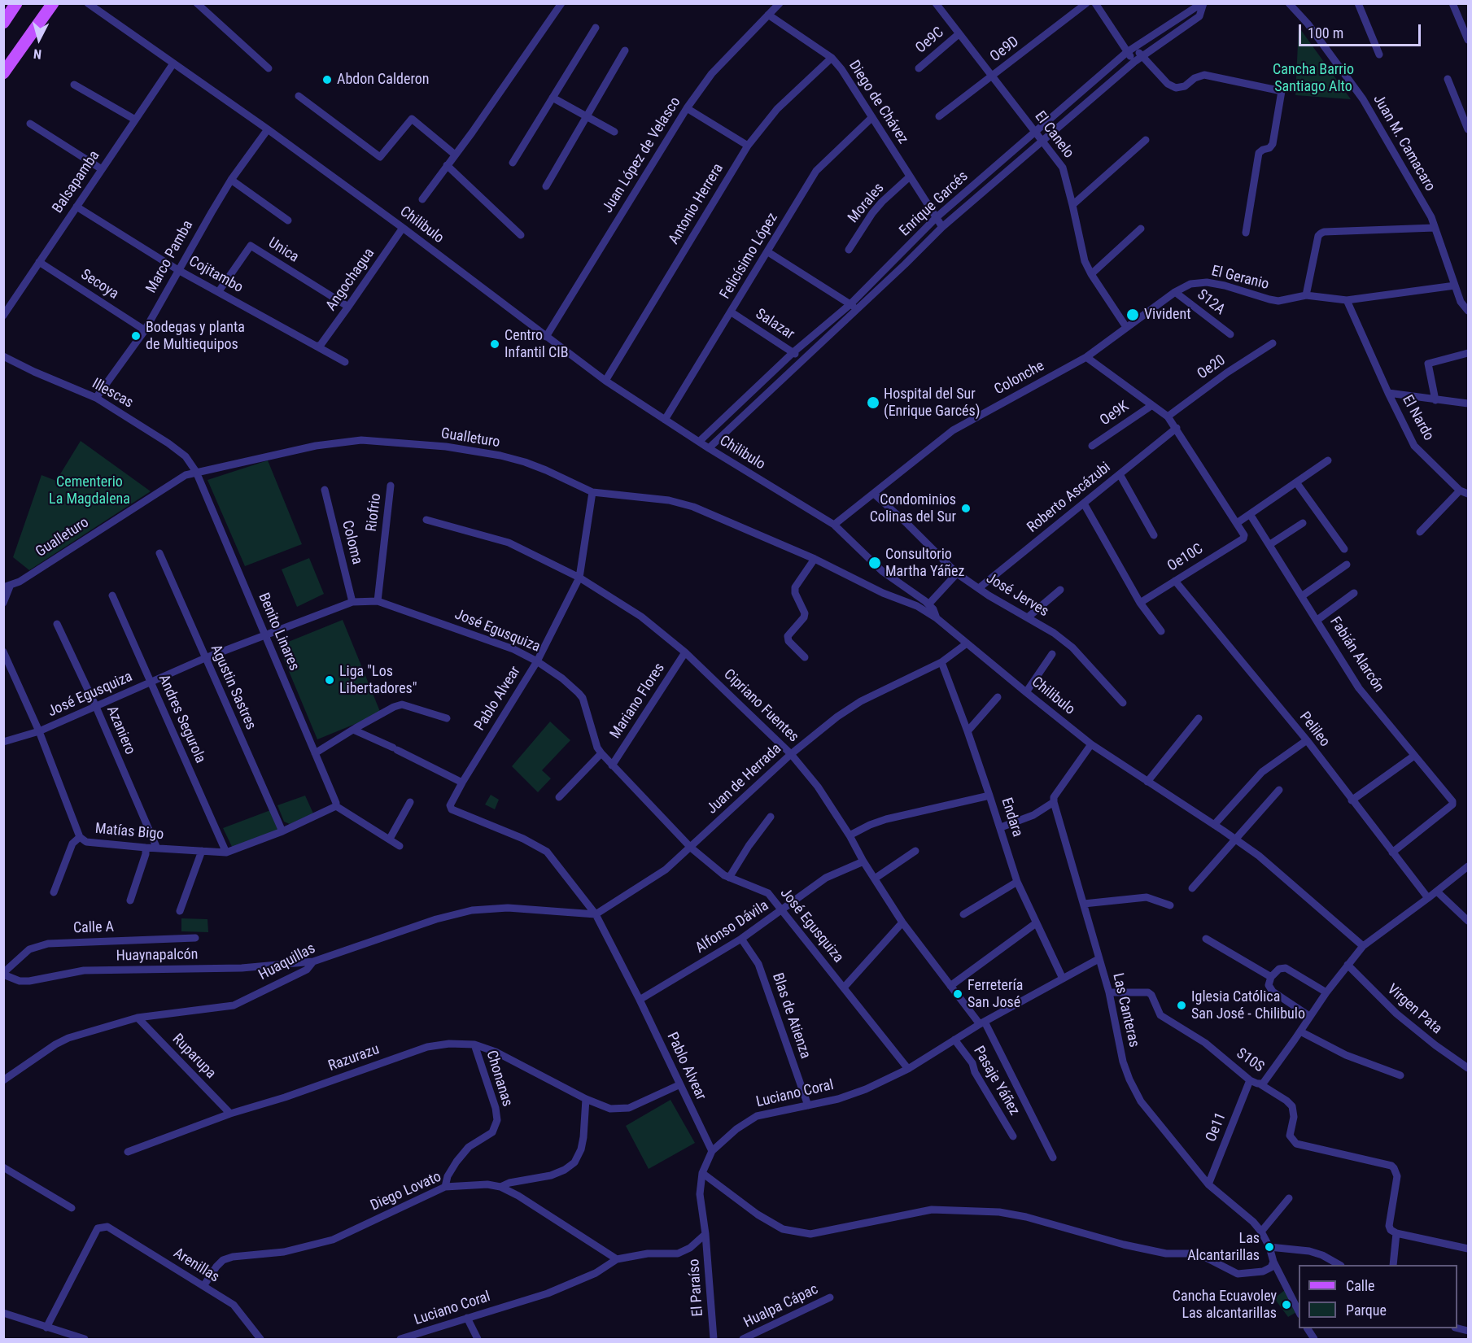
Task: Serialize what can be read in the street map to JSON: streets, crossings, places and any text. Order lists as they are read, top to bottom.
{
  "streets": {
    "street": [
      "Oe9C",
      "Oe9D",
      "Diego de Chávez",
      "El Canelo",
      "Juan M. Camacaro",
      "Juan López de Velasco",
      "Balsapamba",
      "Morales",
      "Antonio Herrera",
      "Enrique Garcés",
      "Chilibulo",
      "Unica",
      "Felicísimo López",
      "Marco Pamba",
      "Cojitambo",
      "El Geranio",
      "Angochagua",
      "Secoya",
      "S12A",
      "Salazar",
      "Oe20",
      "Colonche",
      "Illescas",
      "Oe9K",
      "El Nardo",
      "Gualleturo",
      "Roberto Ascázubi",
      "Riofrio",
      "Coloma",
      "Oe10C",
      "José Jerves",
      "José Egusquiza",
      "Benito Linares",
      "Fabián Alarcón",
      "Agustin Sastres",
      "Pablo Alvear",
      "Mariano Flores",
      "Cipriano Fuentes",
      "Andres Segurola",
      "Pelileo",
      "Azaniero",
      "Juan de Herrada",
      "Endara",
      "Matías Bigo",
      "Alfonso Dávila",
      "Calle A",
      "Huaynapalcón",
      "Huaquillas",
      "Virgen Pata",
      "Las Canteras",
      "Blas de Atienza",
      "Ruparupa",
      "Razurazu",
      "S10S",
      "Chonanas",
      "Pasaje Yáñez",
      "Luciano Coral",
      "Oe11",
      "Diego Lovato",
      "Arenillas",
      "El Paraíso",
      "Hualpa Cápac"
    ]
  },
  "crossings": [
    ["Oe9C", "El Canelo"],
    ["Oe9D", "El Canelo"],
    ["Diego de Chávez", "Juan López de Velasco"],
    ["Diego de Chávez", "Morales"],
    ["Diego de Chávez", "Antonio Herrera"],
    ["Diego de Chávez", "Enrique Garcés"],
    ["Diego de Chávez", "Felicísimo López"],
    ["El Canelo", "Enrique Garcés"],
    ["El Canelo", "El Geranio"],
    ["El Canelo", "Colonche"],
    ["Juan M. Camacaro", "El Geranio"],
    ["Juan López de Velasco", "Chilibulo"],
    ["Balsapamba", "Chilibulo"],
    ["Balsapamba", "Cojitambo"],
    ["Balsapamba", "Secoya"],
    ["Antonio Herrera", "Chilibulo"],
    ["Enrique Garcés", "Chilibulo"],
    ["Enrique Garcés", "Salazar"],
    ["Chilibulo", "Felicísimo López"],
    ["Chilibulo", "Marco Pamba"],
    ["Chilibulo", "Angochagua"],
    ["Chilibulo", "Colonche"],
    ["Chilibulo", "Gualleturo"],
    ["Chilibulo", "Juan de Herrada"],
    ["Chilibulo", "S10S"],
    ["Unica", "Cojitambo"],
    ["Unica", "Angochagua"],
    ["Felicísimo López", "Salazar"],
    ["Marco Pamba", "Cojitambo"],
    ["Marco Pamba", "Secoya"],
    ["Marco Pamba", "Illescas"],
    ["Cojitambo", "Angochagua"],
    ["El Geranio", "S12A"],
    ["El Geranio", "Colonche"],
    ["Colonche", "José Jerves"],
    ["Illescas", "Gualleturo"],
    ["Illescas", "Benito Linares"],
    ["Gualleturo", "Benito Linares"],
    ["Gualleturo", "Pablo Alvear"],
    ["Roberto Ascázubi", "José Jerves"],
    ["Riofrio", "José Egusquiza"],
    ["Coloma", "José Egusquiza"],
    ["Oe10C", "Pelileo"],
    ["José Egusquiza", "Benito Linares"],
    ["José Egusquiza", "Agustin Sastres"],
    ["José Egusquiza", "Pablo Alvear"],
    ["José Egusquiza", "Mariano Flores"],
    ["José Egusquiza", "Andres Segurola"],
    ["José Egusquiza", "Azaniero"],
    ["José Egusquiza", "Juan de Herrada"],
    ["José Egusquiza", "Matías Bigo"],
    ["José Egusquiza", "Alfonso Dávila"],
    ["José Egusquiza", "Luciano Coral"],
    ["Benito Linares", "Matías Bigo"],
    ["Fabián Alarcón", "Pelileo"],
    ["Agustin Sastres", "Matías Bigo"],
    ["Pablo Alvear", "Cipriano Fuentes"],
    ["Pablo Alvear", "Juan de Herrada"],
    ["Pablo Alvear", "Alfonso Dávila"],
    ["Pablo Alvear", "Huaquillas"],
    ["Pablo Alvear", "Razurazu"],
    ["Pablo Alvear", "Luciano Coral"],
    ["Mariano Flores", "Cipriano Fuentes"],
    ["Cipriano Fuentes", "Juan de Herrada"],
    ["Cipriano Fuentes", "Alfonso Dávila"],
    ["Cipriano Fuentes", "Luciano Coral"],
    ["Andres Segurola", "Matías Bigo"],
    ["Pelileo", "S10S"],
    ["Azaniero", "Matías Bigo"],
    ["Juan de Herrada", "Endara"],
    ["Juan de Herrada", "Huaquillas"],
    ["Endara", "Luciano Coral"],
    ["Alfonso Dávila", "Blas de Atienza"],
    ["Calle A", "Huaynapalcón"],
    ["Huaynapalcón", "Huaquillas"],
    ["Huaquillas", "Ruparupa"],
    ["Virgen Pata", "S10S"],
    ["Las Canteras", "S10S"],
    ["Las Canteras", "Luciano Coral"],
    ["Las Canteras", "Oe11"],
    ["Blas de Atienza", "Luciano Coral"],
    ["Ruparupa", "Razurazu"],
    ["Razurazu", "Chonanas"],
    ["S10S", "Oe11"],
    ["Chonanas", "Diego Lovato"],
    ["Pasaje Yáñez", "Luciano Coral"],
    ["Luciano Coral", "Diego Lovato"],
    ["Luciano Coral", "El Paraíso"],
    ["Diego Lovato", "Arenillas"]
  ],
  "parks": ["Cancha Barrio Santiago Alto", "Cementerio La Magdalena"],
  "places": [
    "Abdon Calderon",
    "Vivident",
    "Bodegas y planta de Multiequipos",
    "Centro Infantil CIB",
    "Hospital del Sur (Enrique Garcés)",
    "Condominios Colinas del Sur",
    "Consultorio Martha Yáñez",
    "Liga \"Los Libertadores\"",
    "Ferretería San José",
    "Iglesia Católica San José - Chilibulo",
    "Las Alcantarillas",
    "Cancha Ecuavoley Las alcantarillas"
  ],
  "legend": ["Calle", "Parque"],
  "scale_bar": "100 m",
  "north": "bottom"
}
